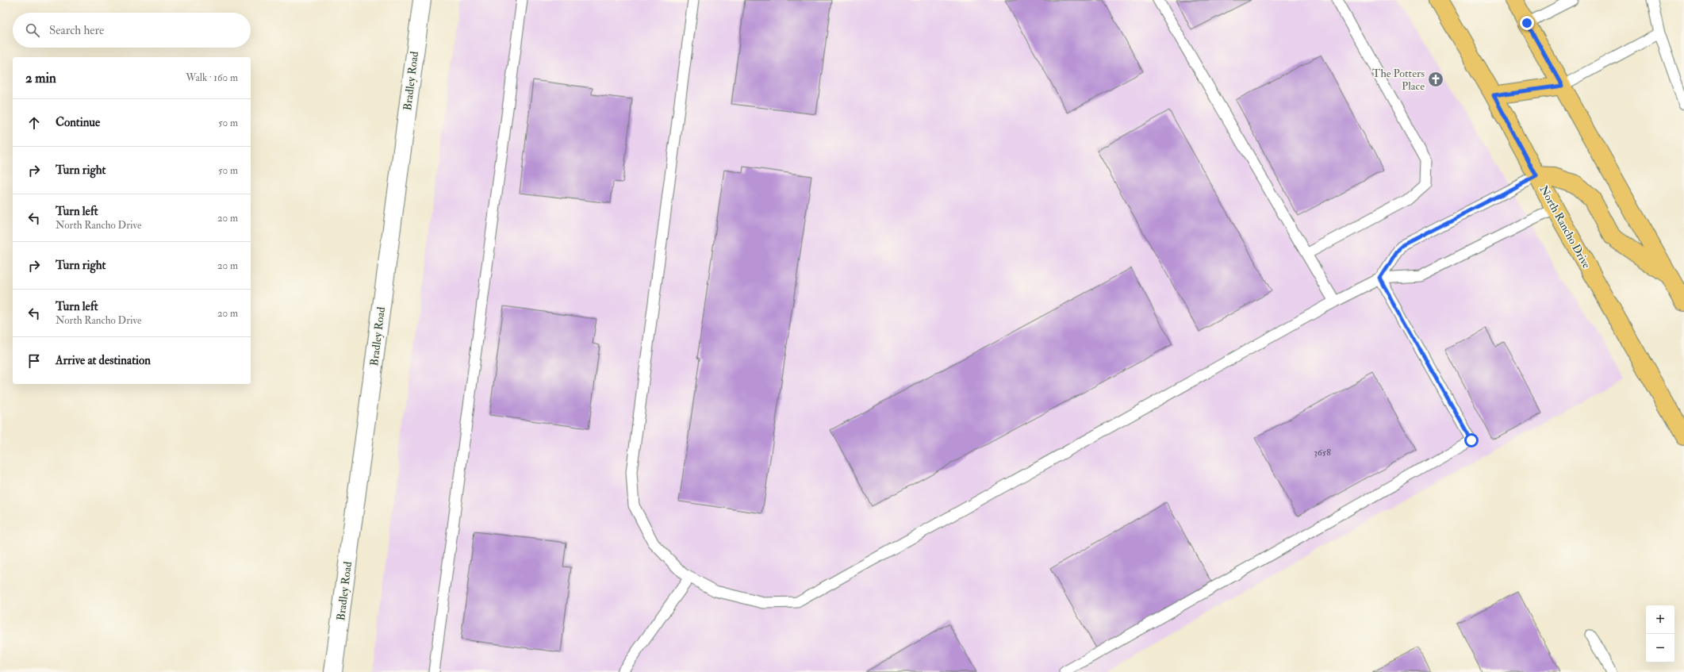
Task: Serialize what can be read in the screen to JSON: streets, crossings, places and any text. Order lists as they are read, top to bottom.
{
  "streets": {
    "main road": ["North Rancho Drive"],
    "street": ["Bradley Road"]
  },
  "places": {
    "church": ["The Potters Place"]
  },
  "house_numbers": ["3658"],
  "page": {
    "search": "Search here",
    "heading": ["2 min", "Walk · 160 m"],
    "list": [
      ["Continue", "50 m"],
      ["Turn right", "50 m"],
      ["Turn left", "North Rancho Drive", "20 m"],
      ["Turn right", "20 m"],
      ["Turn left", "North Rancho Drive", "20 m"],
      "Arrive at destination"
    ],
    "map_buttons": ["+", "−"]
  }
}
